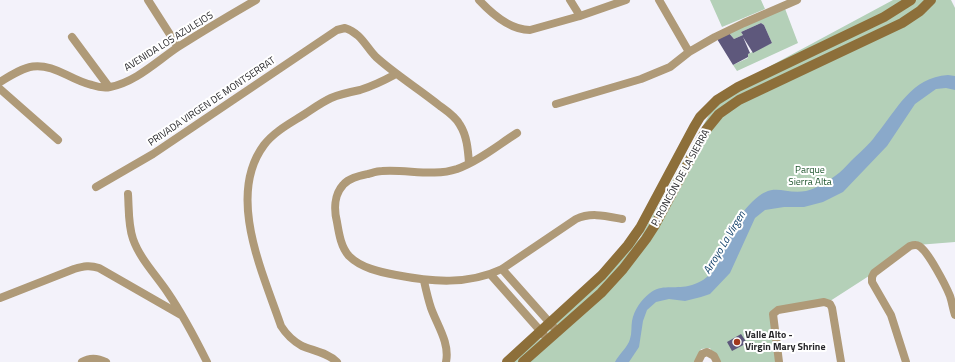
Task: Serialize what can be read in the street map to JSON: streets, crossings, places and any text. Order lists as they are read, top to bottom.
{
  "streets": {
    "street": ["AVENIDA LOS AZULEJOS", "PRIVADA VIRGEN DE MONTSERRAT", "P. RONCÓN DE LA SIERRA"]
  },
  "water": ["Arroyo La Virgen"],
  "parks": ["Parque Sierra Alta"],
  "places": ["Valle Alto - Virgin Mary Shrine"]
}
